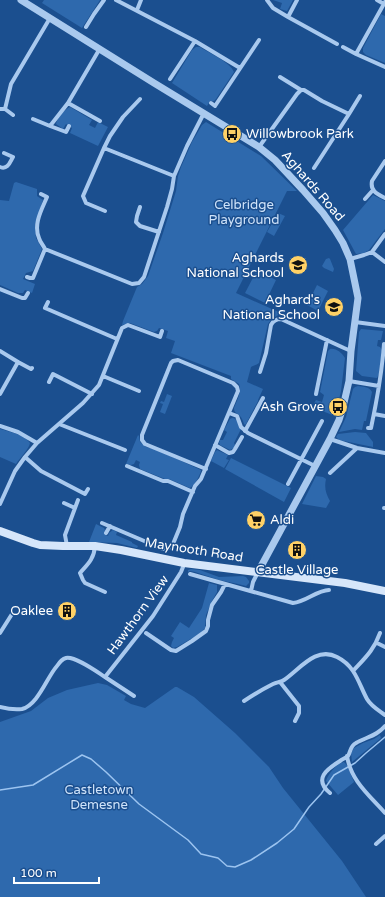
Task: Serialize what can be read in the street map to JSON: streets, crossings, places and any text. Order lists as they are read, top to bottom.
{
  "streets": {
    "main road": ["Maynooth Road"],
    "street": ["Aghards Road", "Hawthorn View"]
  },
  "crossings": [
    ["Aghards Road", "Maynooth Road"],
    ["Maynooth Road", "Hawthorn View"]
  ],
  "parks": ["Celbridge Playground", "Castletown Demesne"],
  "places": {
    "bus stop": ["Willowbrook Park", "Ash Grove"],
    "school or university": ["Aghards National School", "Aghard's National School"],
    "supermarket": ["Aldi"],
    "building": ["Castle Village", "Oaklee"]
  },
  "scale_bar": "100 m"
}
